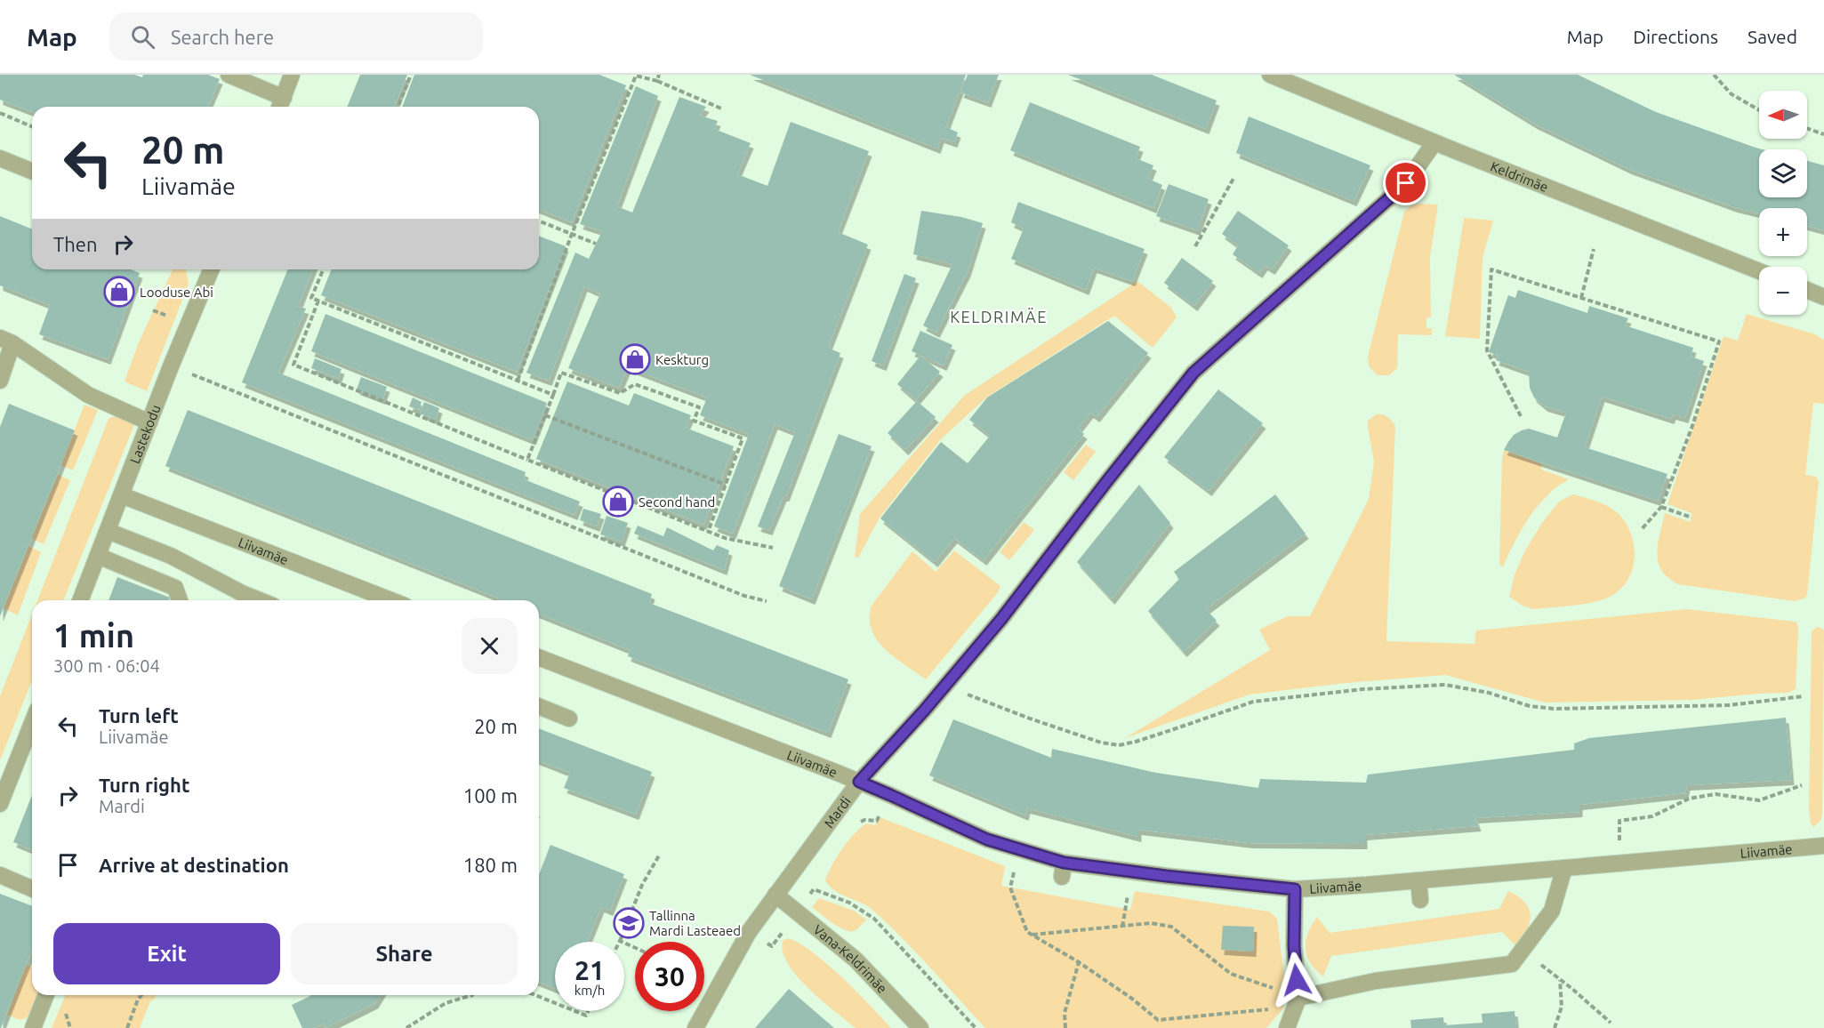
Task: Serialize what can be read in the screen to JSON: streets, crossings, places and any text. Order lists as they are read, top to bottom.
{
  "streets": {
    "street": [
      "Keldrimäe",
      "Lastekodu",
      "Liivamäe",
      "Mardi",
      "Vana-Keldrimäe"
    ]
  },
  "crossings": [
    ["Keldrimäe", "Mardi"],
    ["Lastekodu", "Liivamäe"],
    ["Liivamäe", "Mardi"],
    ["Mardi", "Vana-Keldrimäe"]
  ],
  "districts": ["KELDRIMÄE"],
  "places": {
    "shop": ["Looduse Abi", "Keskturg", "Second hand"],
    "school or university": ["Tallinna Mardi Lasteaed"]
  },
  "north": "left",
  "page": {
    "header": "Map",
    "search": "Search here",
    "nav": ["Map", "Directions", "Saved"],
    "map_buttons": ["+", "−"],
    "turn": ["20 m", "Liivamäe"],
    "then": "Then",
    "heading": ["1 min", "300 m · 06:04"],
    "list": [
      {
        "name": "Turn left",
        "note": "Liivamäe",
        "value": "20 m"
      },
      {
        "name": "Turn right",
        "note": "Mardi",
        "value": "100 m"
      },
      {
        "name": "Arrive at destination",
        "value": "180 m"
      }
    ],
    "buttons": ["Exit", "Share"],
    "speed": "21 km/h",
    "limit": "30"
  }
}
